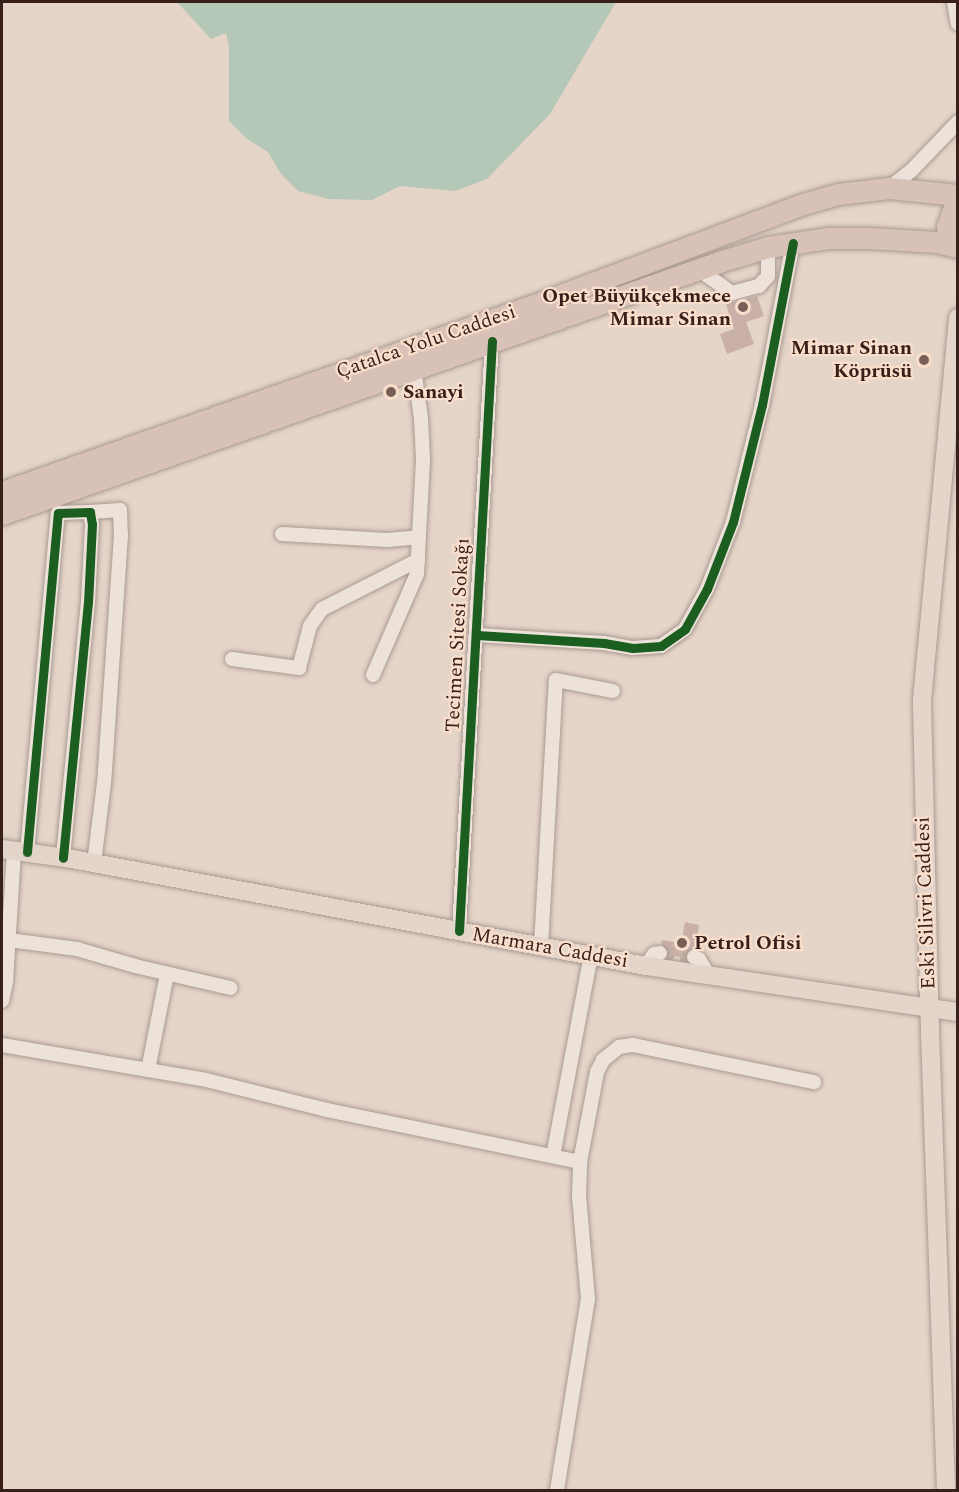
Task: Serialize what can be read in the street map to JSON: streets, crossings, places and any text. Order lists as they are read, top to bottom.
{
  "streets": {
    "highway": ["Çatalca Yolu Caddesi"],
    "main road": ["Eski Silivri Caddesi", "Marmara Caddesi"],
    "street": ["Tecimen Sitesi Sokağı"]
  },
  "crossings": [
    ["Çatalca Yolu Caddesi", "Tecimen Sitesi Sokağı"],
    ["Tecimen Sitesi Sokağı", "Marmara Caddesi"],
    ["Eski Silivri Caddesi", "Marmara Caddesi"]
  ],
  "places": [
    "Opet Büyükçekmece Mimar Sinan",
    "Mimar Sinan Köprüsü",
    "Sanayi",
    "Petrol Ofisi"
  ]
}
